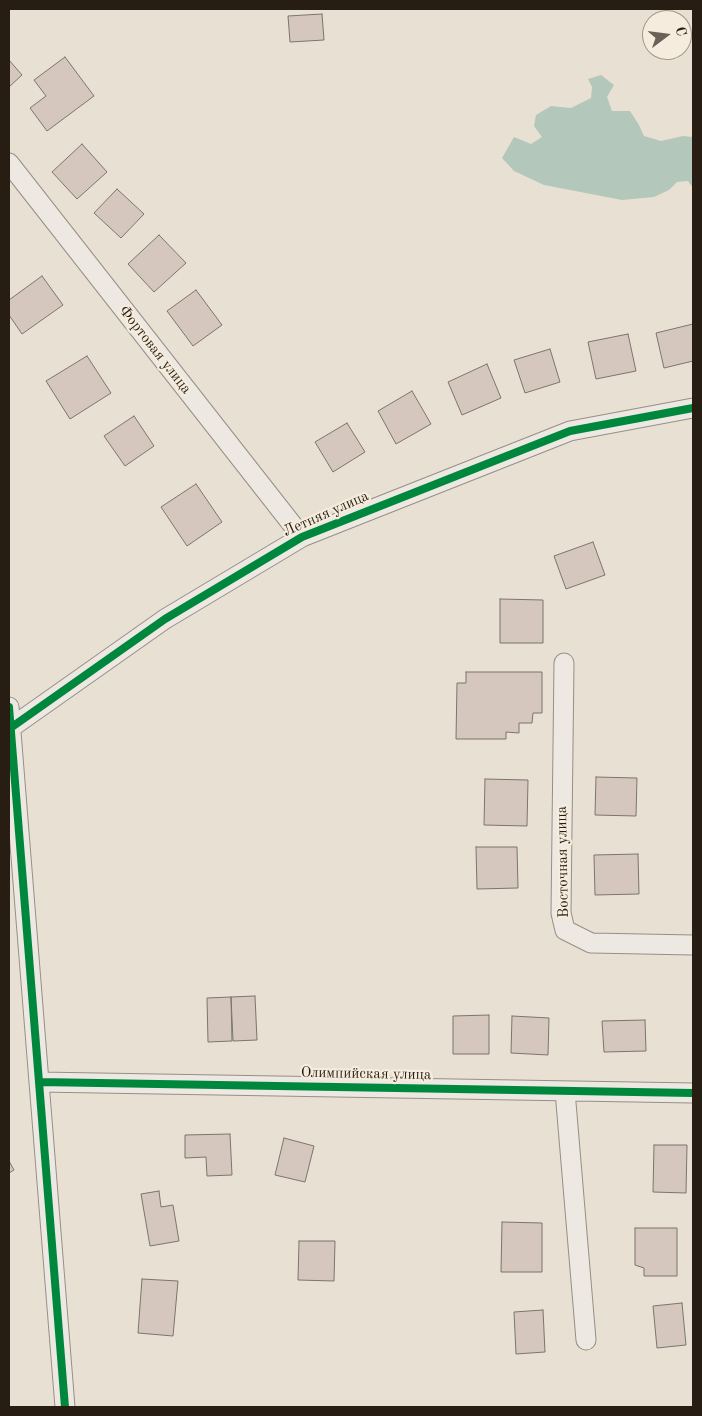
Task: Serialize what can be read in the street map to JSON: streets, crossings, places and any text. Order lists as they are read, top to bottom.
{
  "streets": {
    "street": [
      "Фортовая улица",
      "Летняя улица",
      "Восточная улица",
      "Олимпийская улица"
    ]
  },
  "crossings": [
    ["Фортовая улица", "Летняя улица"]
  ],
  "north": "right"
}
